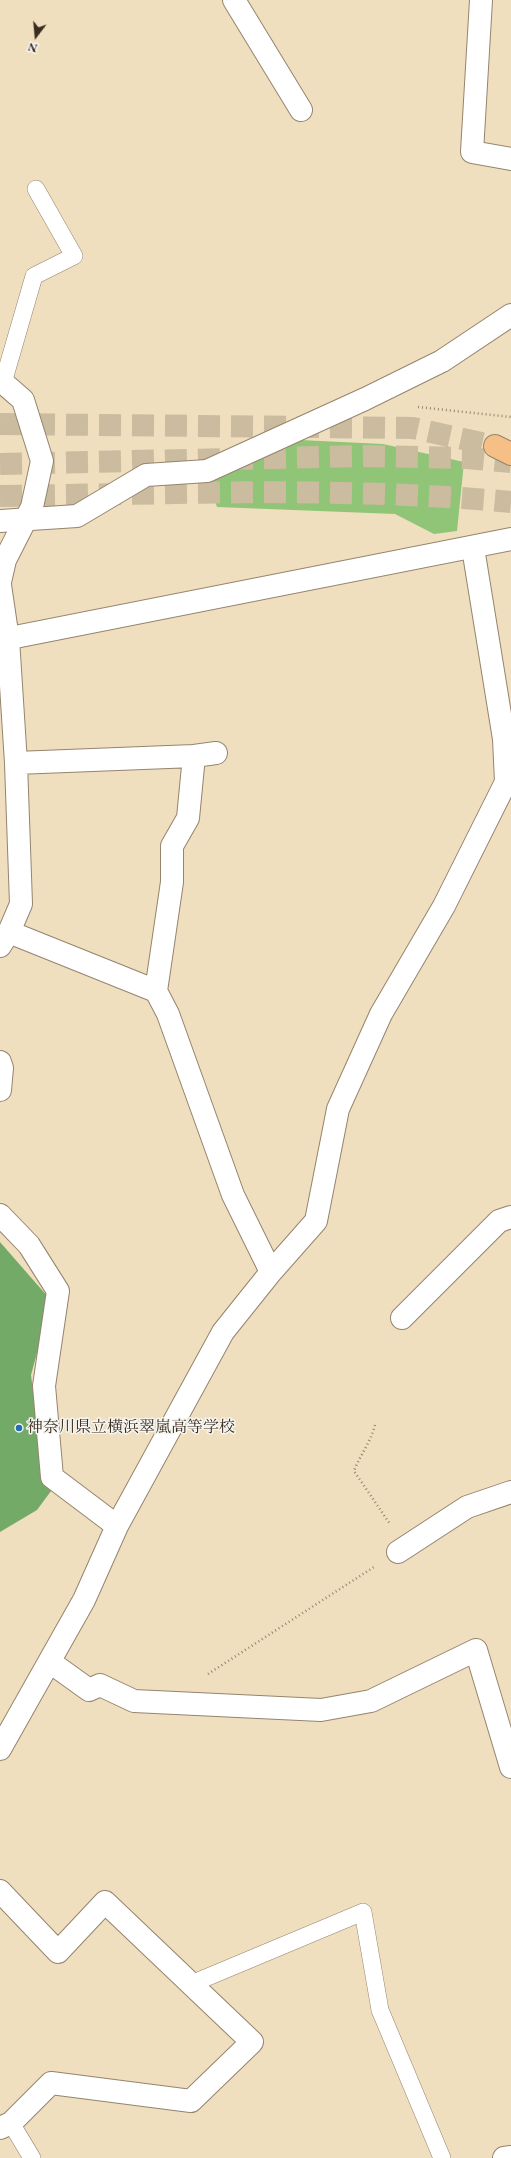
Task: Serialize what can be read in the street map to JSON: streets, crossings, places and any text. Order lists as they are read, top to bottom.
{
  "places": ["神奈川県立横浜翠嵐高等学校"],
  "north": "bottom"
}
